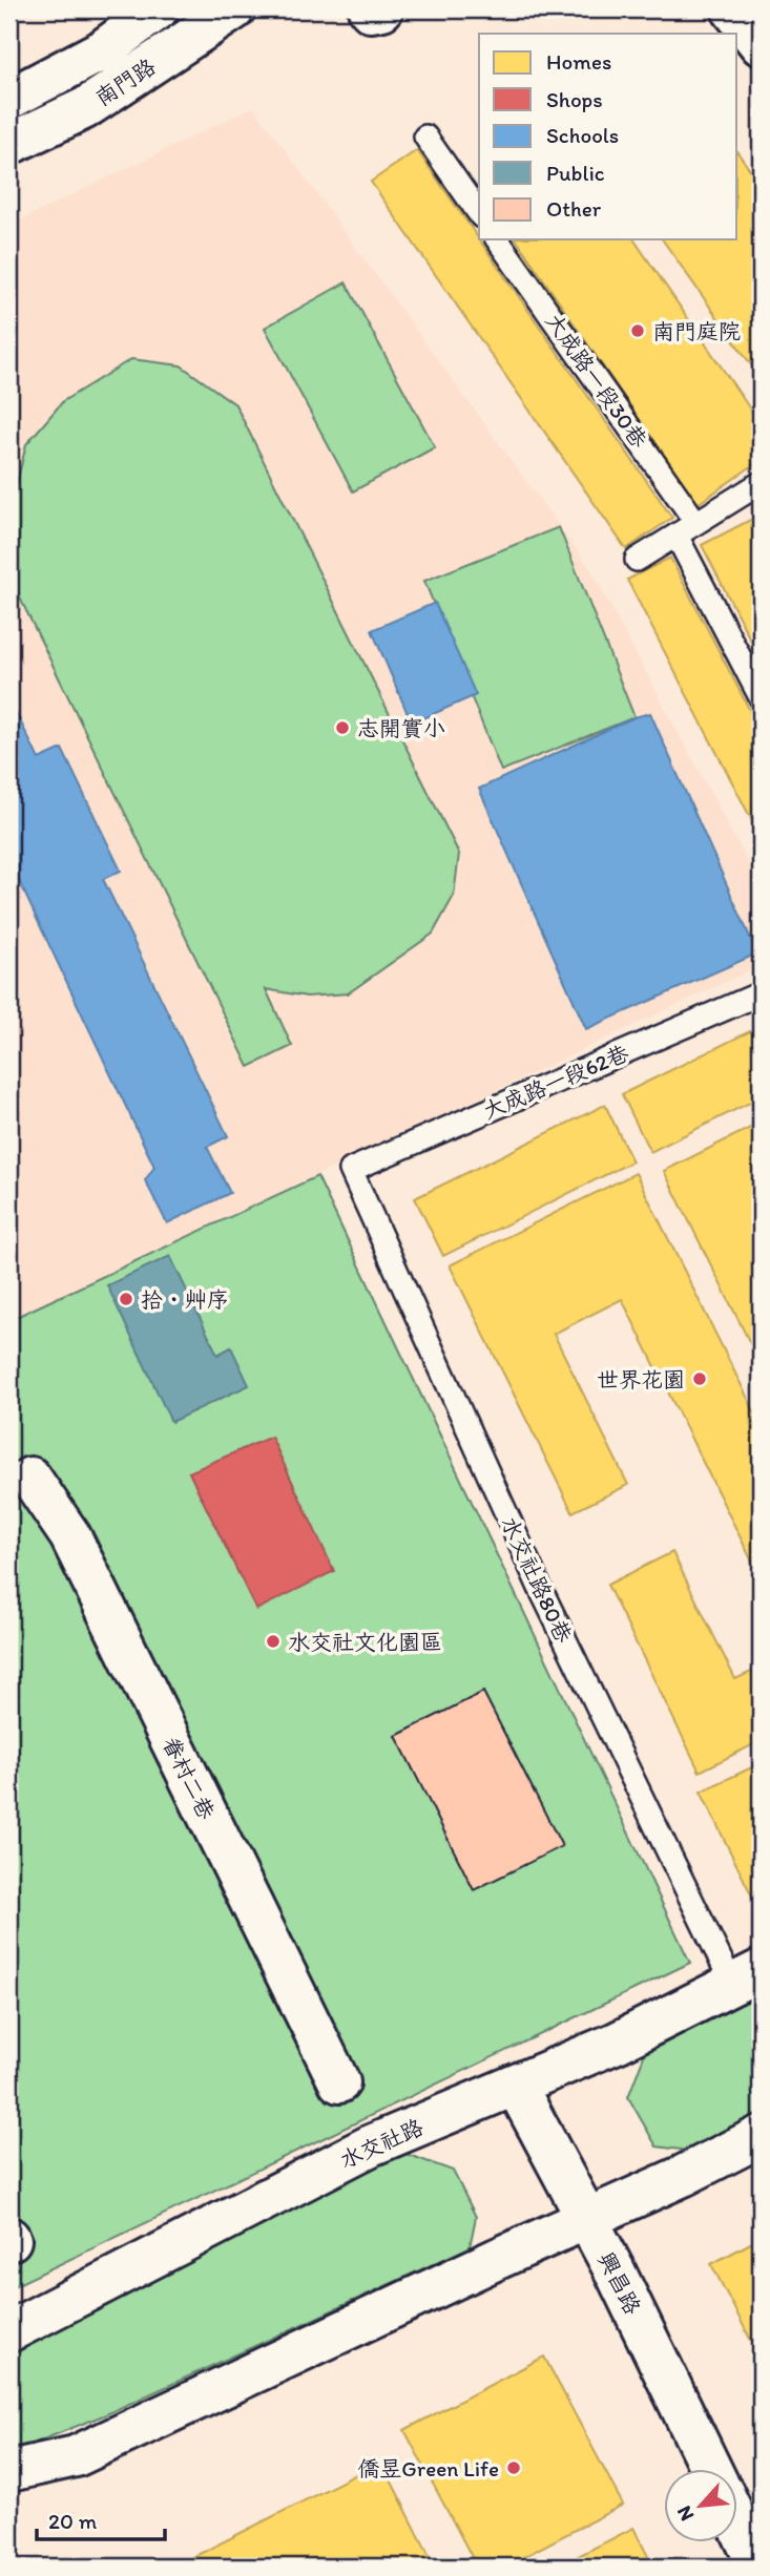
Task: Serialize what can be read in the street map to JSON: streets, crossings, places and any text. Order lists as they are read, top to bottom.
{
  "streets": {
    "street": [
      "南門路",
      "眷村二巷",
      "水交社路",
      "興昌路"
    ],
    "lane": ["大成路一段30巷", "大成路一段62巷", "水交社路80巷"]
  },
  "crossings": [
    ["大成路一段62巷", "水交社路80巷"],
    ["水交社路80巷", "水交社路"],
    ["水交社路", "興昌路"]
  ],
  "places": [
    "南門庭院",
    "志開實小",
    "拾・艸序",
    "世界花園",
    "水交社文化園區",
    "僑昱Green Life"
  ],
  "legend": [
    "Homes",
    "Shops",
    "Schools",
    "Public",
    "Other"
  ],
  "scale_bar": "20 m",
  "north": "bottom left"
}
